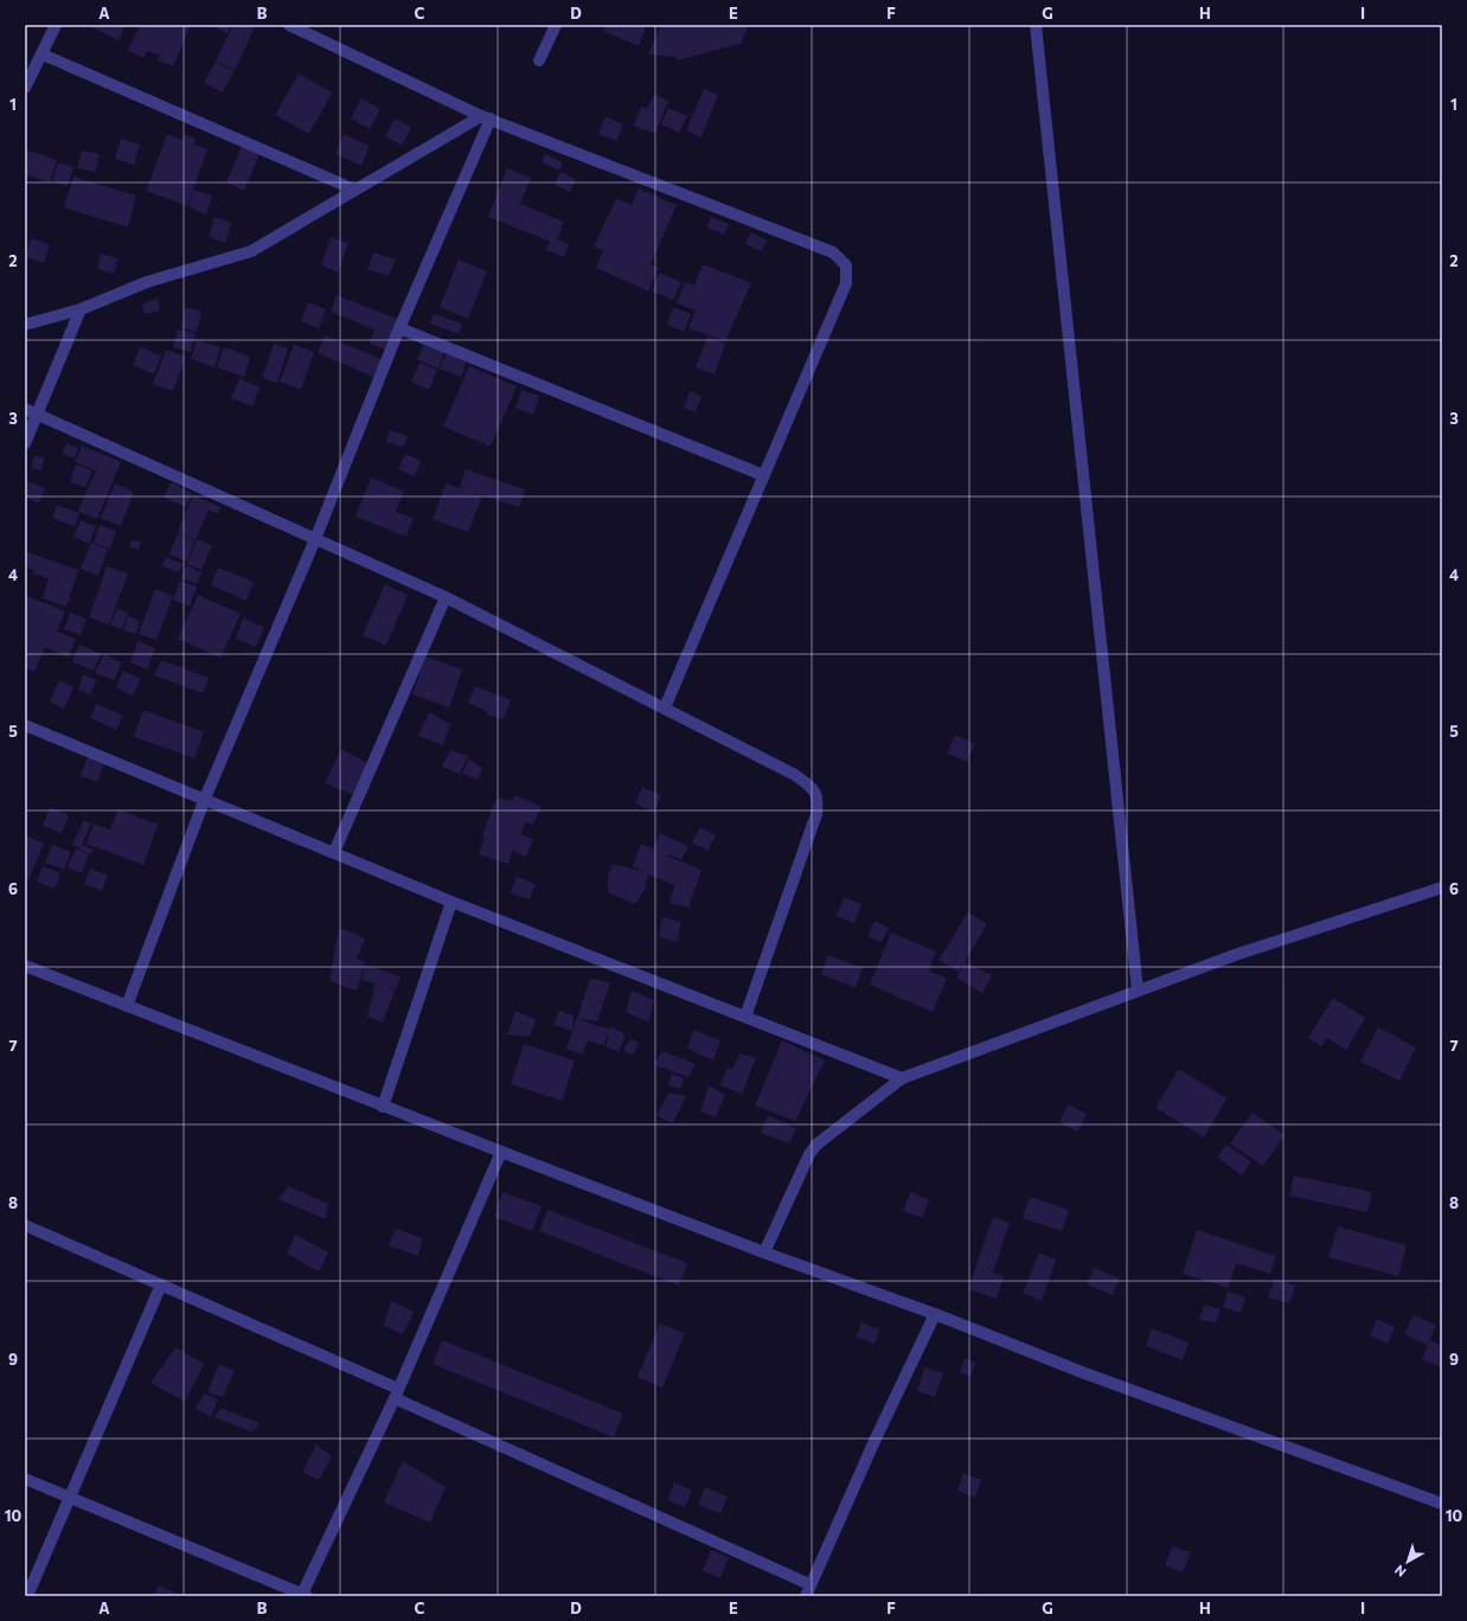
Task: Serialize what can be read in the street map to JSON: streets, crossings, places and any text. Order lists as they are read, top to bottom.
{
  "north": "bottom left",
  "grid": {
    "columns": [
      "A",
      "B",
      "C",
      "D",
      "E",
      "F",
      "G",
      "H",
      "I"
    ],
    "rows": [
      "1",
      "2",
      "3",
      "4",
      "5",
      "6",
      "7",
      "8",
      "9",
      "10"
    ]
  }
}
